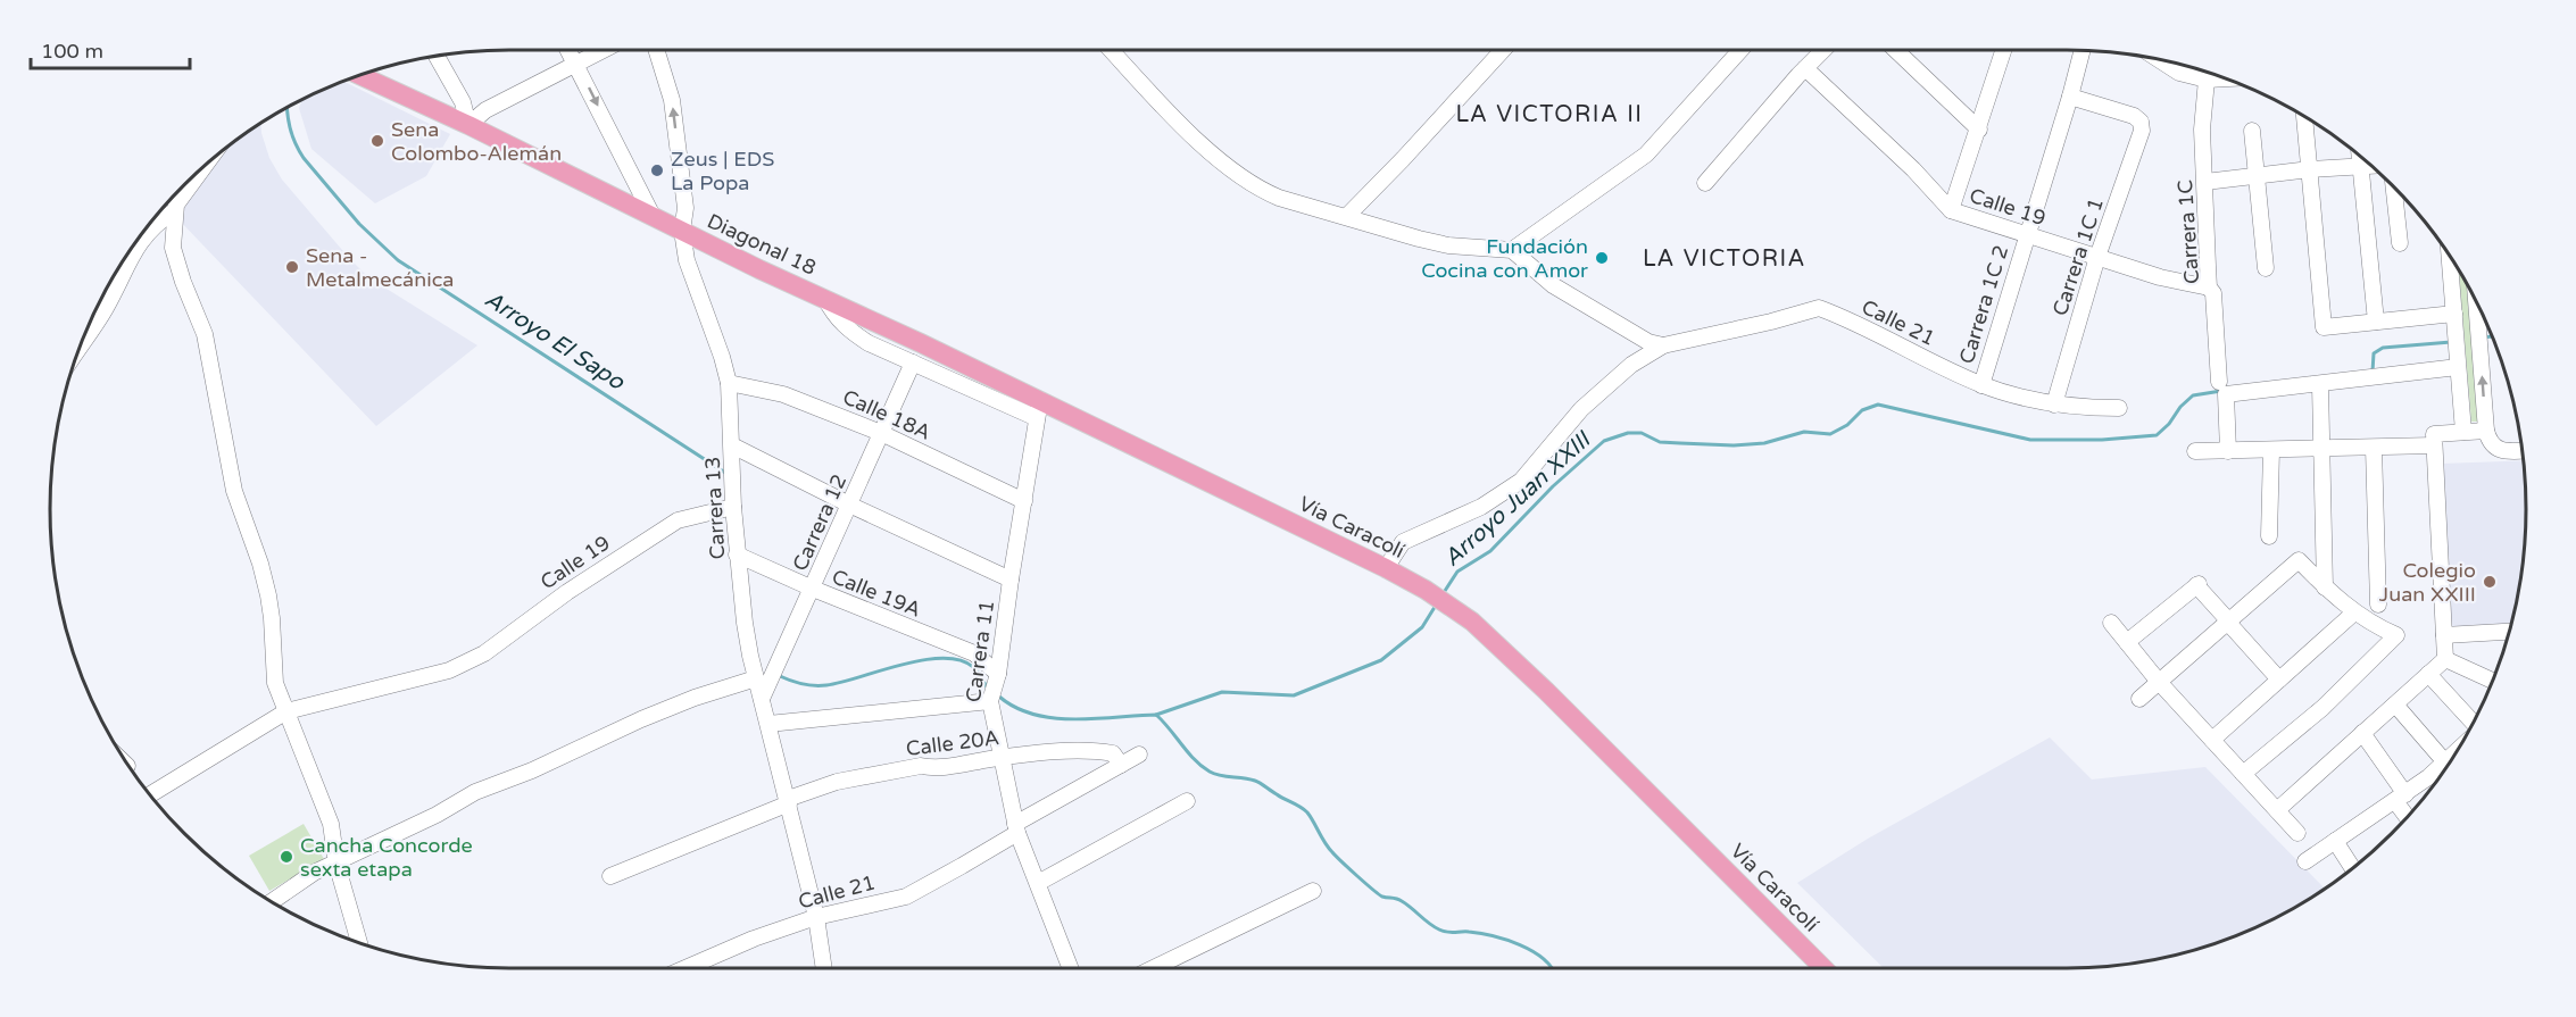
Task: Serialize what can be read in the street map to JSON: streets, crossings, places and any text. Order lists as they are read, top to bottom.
{
  "streets": {
    "main road": ["Diagonal 18", "Vía Caracolí"],
    "street": [
      "Calle 19",
      "Carrera 1C",
      "Carrera 1C 1",
      "Carrera 1C 2",
      "Calle 21",
      "Calle 18A",
      "Carrera 13",
      "Carrera 12",
      "Calle 19A",
      "Carrera 11",
      "Calle 20A"
    ]
  },
  "crossings": [
    ["Calle 19", "Carrera 1C"],
    ["Calle 19", "Carrera 1C 1"],
    ["Calle 19", "Carrera 1C 2"],
    ["Calle 19", "Carrera 13"],
    ["Diagonal 18", "Carrera 13"],
    ["Diagonal 18", "Carrera 12"],
    ["Diagonal 18", "Vía Caracolí"],
    ["Diagonal 18", "Carrera 11"],
    ["Carrera 1C 1", "Carrera 1C 2"],
    ["Carrera 1C 1", "Calle 21"],
    ["Carrera 1C 2", "Calle 21"],
    ["Calle 21", "Carrera 13"],
    ["Calle 21", "Carrera 11"],
    ["Calle 21", "Calle 20A"],
    ["Calle 18A", "Carrera 13"],
    ["Calle 18A", "Carrera 12"],
    ["Calle 18A", "Carrera 11"],
    ["Carrera 13", "Carrera 12"],
    ["Carrera 13", "Calle 19A"],
    ["Carrera 13", "Calle 20A"],
    ["Carrera 12", "Calle 19A"],
    ["Vía Caracolí", "Carrera 11"],
    ["Calle 19A", "Carrera 11"],
    ["Carrera 11", "Calle 20A"]
  ],
  "districts": ["LA VICTORIA II", "LA VICTORIA"],
  "water": ["Arroyo El Sapo", "Arroyo Juan XXIII"],
  "places": [
    "Sena Colombo-Alemán",
    "Zeus | EDS La Popa",
    "Fundación Cocina con Amor",
    "Sena - Metalmecánica",
    "Colegio Juan XXIII",
    "Cancha Concorde sexta etapa"
  ],
  "scale_bar": "100 m"
}
